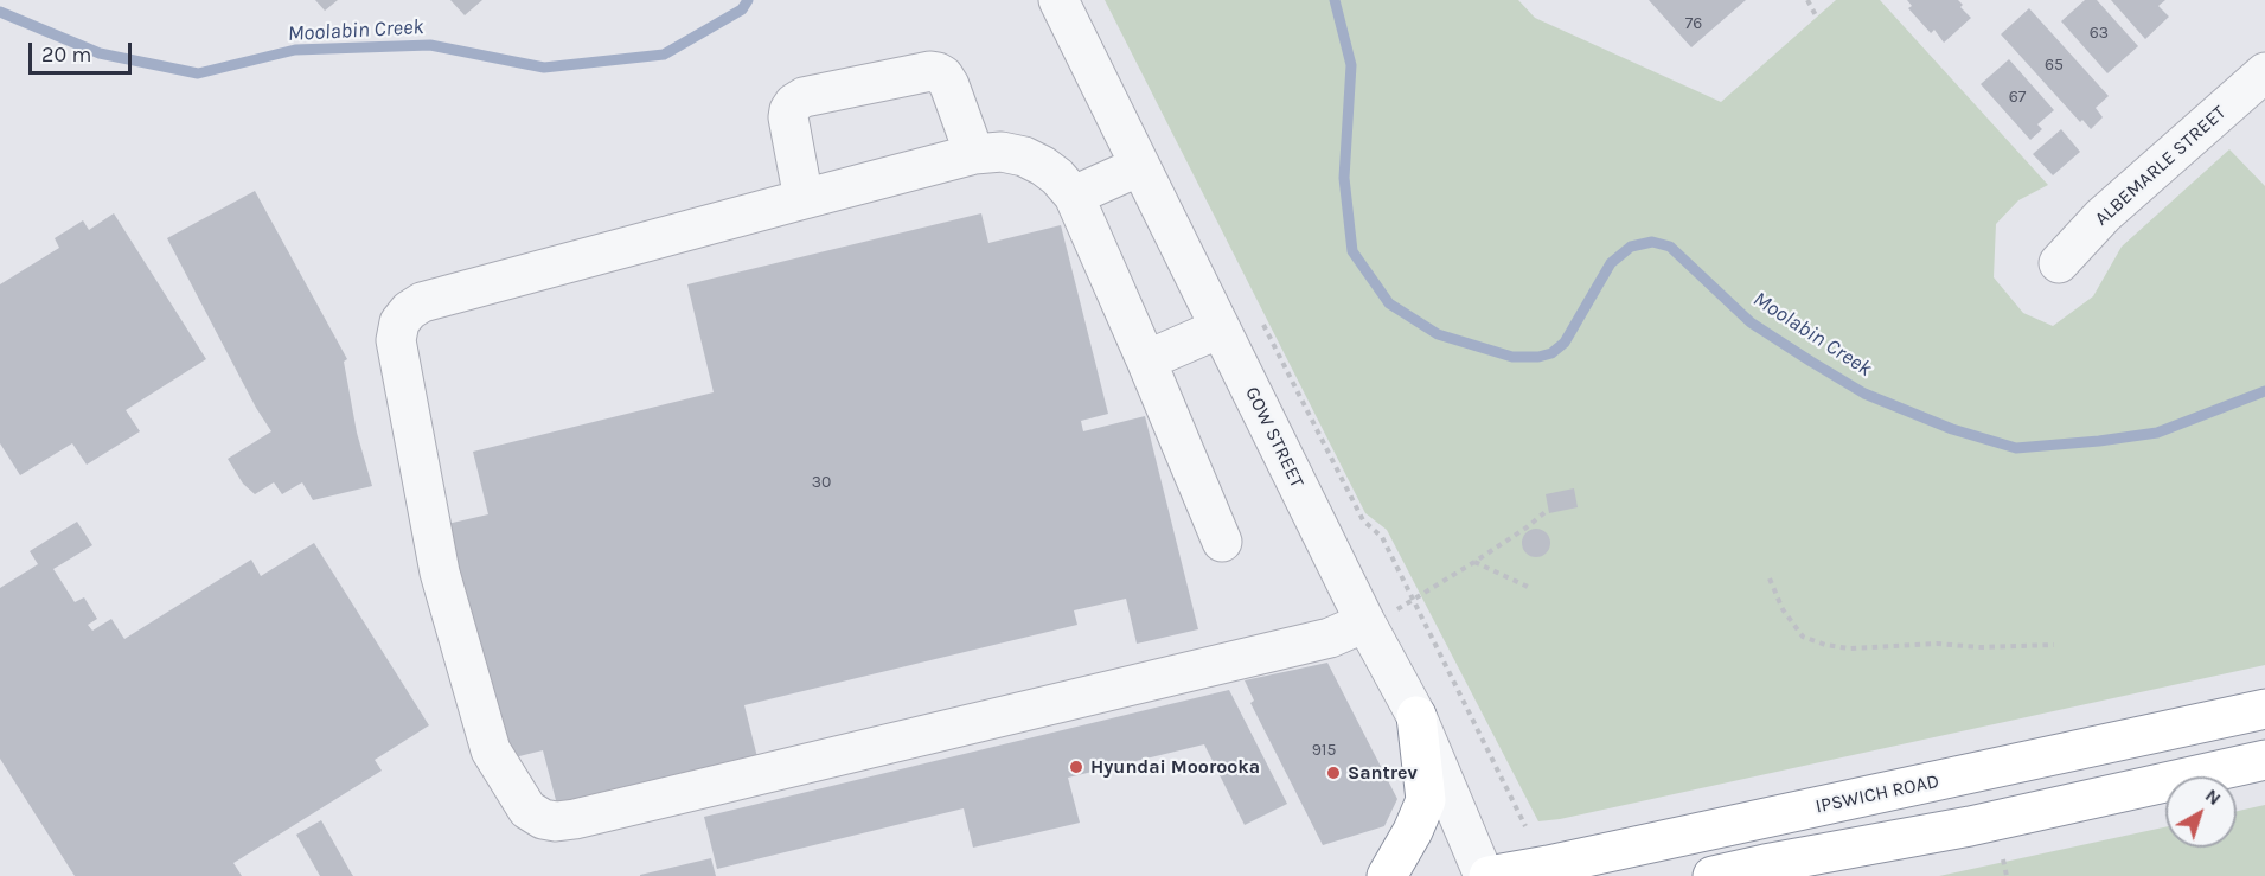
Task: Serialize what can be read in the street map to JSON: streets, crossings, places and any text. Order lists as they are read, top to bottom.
{
  "streets": {
    "highway": ["IPSWICH ROAD"],
    "street": ["ALBEMARLE STREET", "GOW STREET"]
  },
  "crossings": [
    ["GOW STREET", "IPSWICH ROAD"]
  ],
  "water": ["Moolabin Creek"],
  "places": ["Hyundai Moorooka", "Santrev"],
  "house_numbers": [
    "76",
    "63",
    "65",
    "67",
    "30",
    "915"
  ],
  "scale_bar": "20 m",
  "north": "top right"
}
